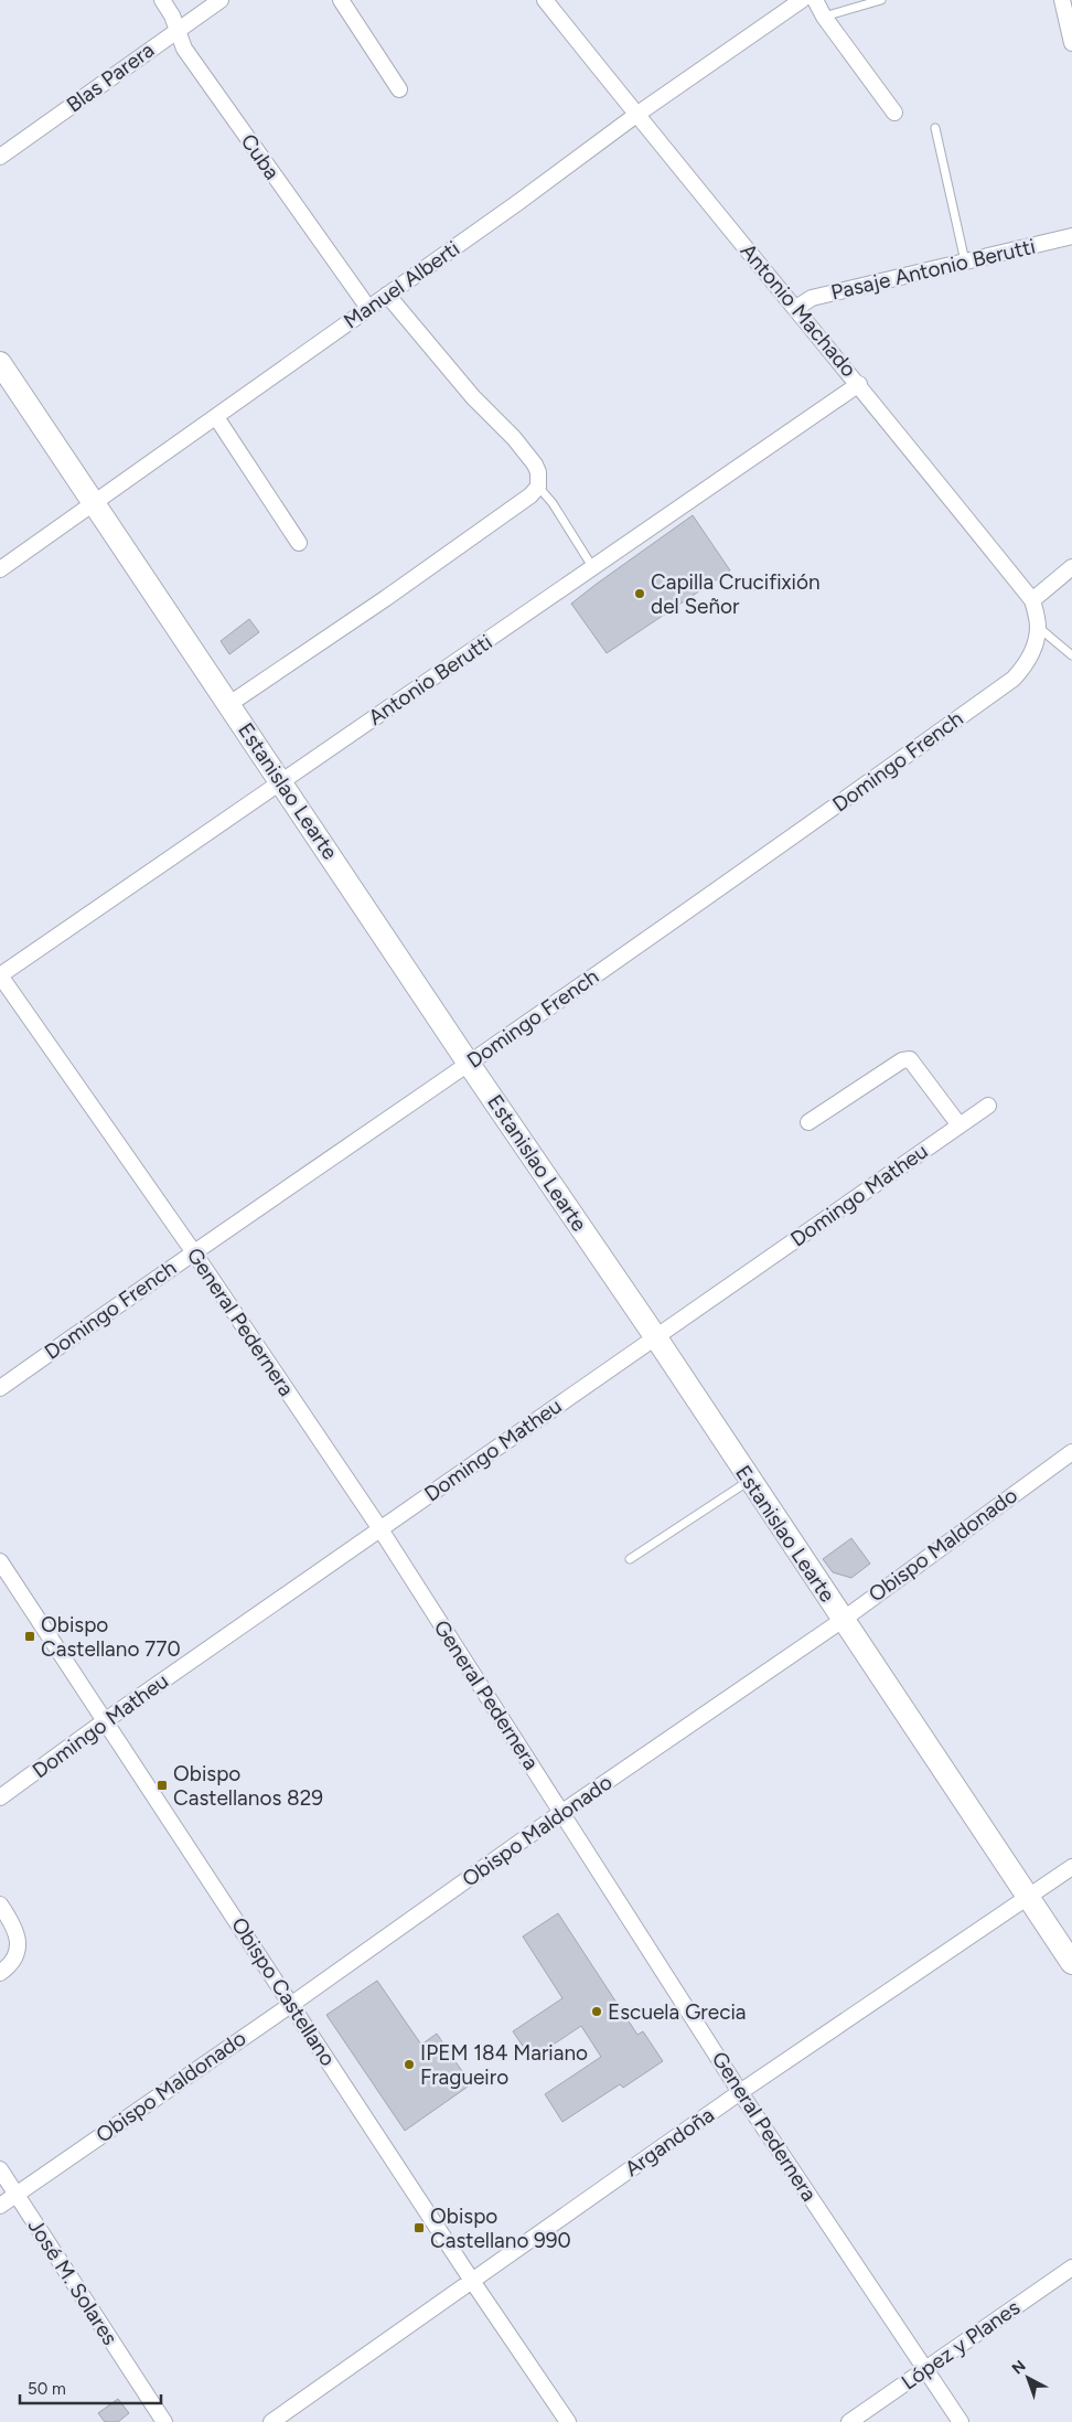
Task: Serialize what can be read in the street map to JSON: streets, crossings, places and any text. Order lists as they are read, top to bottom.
{
  "streets": {
    "street": [
      "Blas Parera",
      "Cuba",
      "Pasaje Antonio Berutti",
      "Manuel Alberti",
      "Antonio Machado",
      "Antonio Berutti",
      "Domingo French",
      "Estanislao Learte",
      "Domingo Matheu",
      "General Pedernera",
      "Obispo Maldonado",
      "Obispo Castellano",
      "Argandoña",
      "José M. Solares",
      "López y Planes"
    ]
  },
  "crossings": [
    ["Blas Parera", "Cuba"],
    ["Cuba", "Manuel Alberti"],
    ["Pasaje Antonio Berutti", "Antonio Machado"],
    ["Manuel Alberti", "Antonio Machado"],
    ["Manuel Alberti", "Estanislao Learte"],
    ["Antonio Machado", "Antonio Berutti"],
    ["Antonio Machado", "Domingo French"],
    ["Antonio Berutti", "Estanislao Learte"],
    ["Antonio Berutti", "General Pedernera"],
    ["Domingo French", "Estanislao Learte"],
    ["Domingo French", "General Pedernera"],
    ["Estanislao Learte", "Domingo Matheu"],
    ["Estanislao Learte", "Obispo Maldonado"],
    ["Estanislao Learte", "Argandoña"],
    ["Domingo Matheu", "General Pedernera"],
    ["Domingo Matheu", "Obispo Castellano"],
    ["General Pedernera", "Obispo Maldonado"],
    ["General Pedernera", "Argandoña"],
    ["General Pedernera", "López y Planes"],
    ["Obispo Maldonado", "Obispo Castellano"],
    ["Obispo Maldonado", "José M. Solares"],
    ["Obispo Castellano", "Argandoña"]
  ],
  "places": {
    "other": ["Capilla Crucifixión del Señor", "Escuela Grecia", "IPEM 184 Mariano Fragueiro"],
    "transit": ["Obispo Castellano 770", "Obispo Castellanos 829", "Obispo Castellano 990"]
  },
  "scale_bar": "50 m",
  "north": "top left"
}
